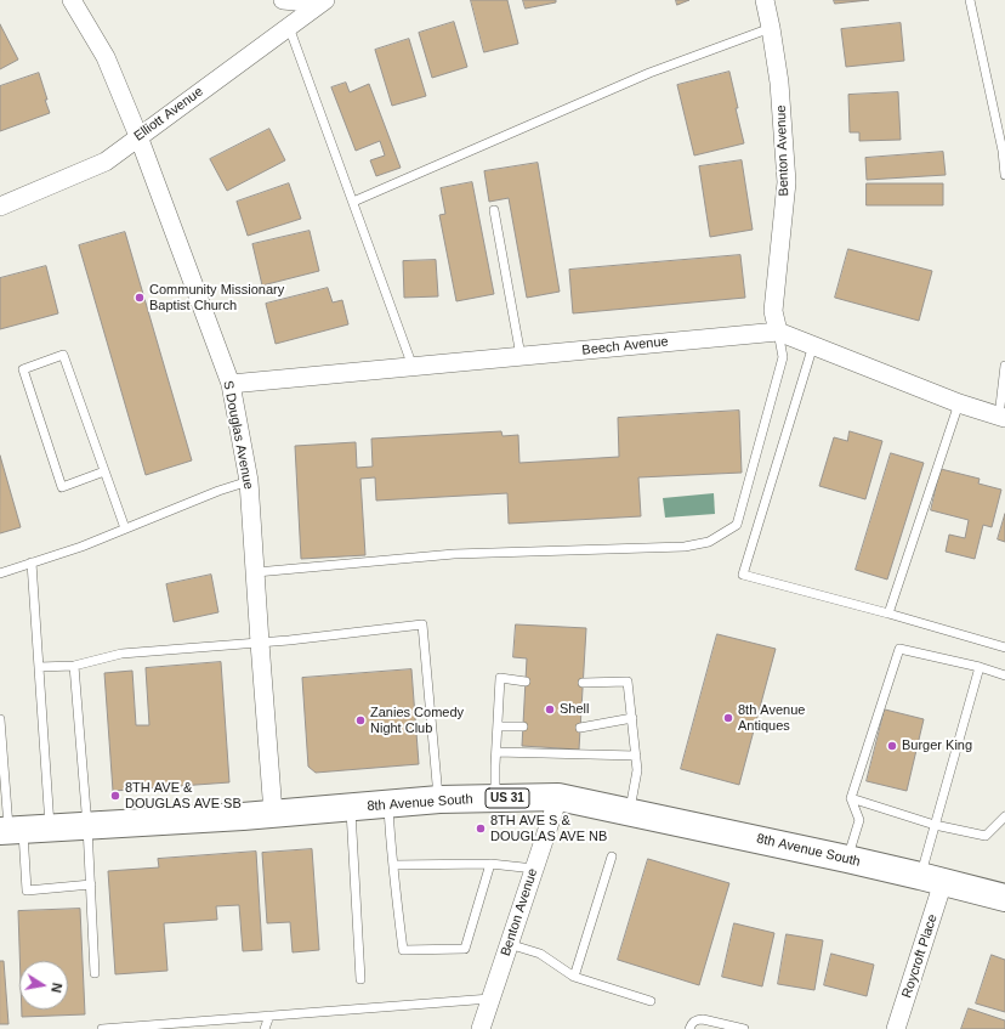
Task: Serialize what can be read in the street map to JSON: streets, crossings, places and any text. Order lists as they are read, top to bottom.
{
  "streets": {
    "main road": ["US 31", "8th Avenue South"],
    "street": [
      "Elliott Avenue",
      "Benton Avenue",
      "Beech Avenue",
      "S Douglas Avenue",
      "Roycroft Place"
    ]
  },
  "crossings": [
    ["Elliott Avenue", "S Douglas Avenue"],
    ["Benton Avenue", "Beech Avenue"],
    ["Benton Avenue", "8th Avenue South"],
    ["Beech Avenue", "S Douglas Avenue"],
    ["S Douglas Avenue", "8th Avenue South"],
    ["8th Avenue South", "Roycroft Place"]
  ],
  "places": [
    "Community Missionary Baptist Church",
    "Shell",
    "8th Avenue Antiques",
    "Zanies Comedy Night Club",
    "Burger King",
    "8TH AVE & DOUGLAS AVE SB",
    "8TH AVE S & DOUGLAS AVE NB"
  ],
  "north": "right"
}
